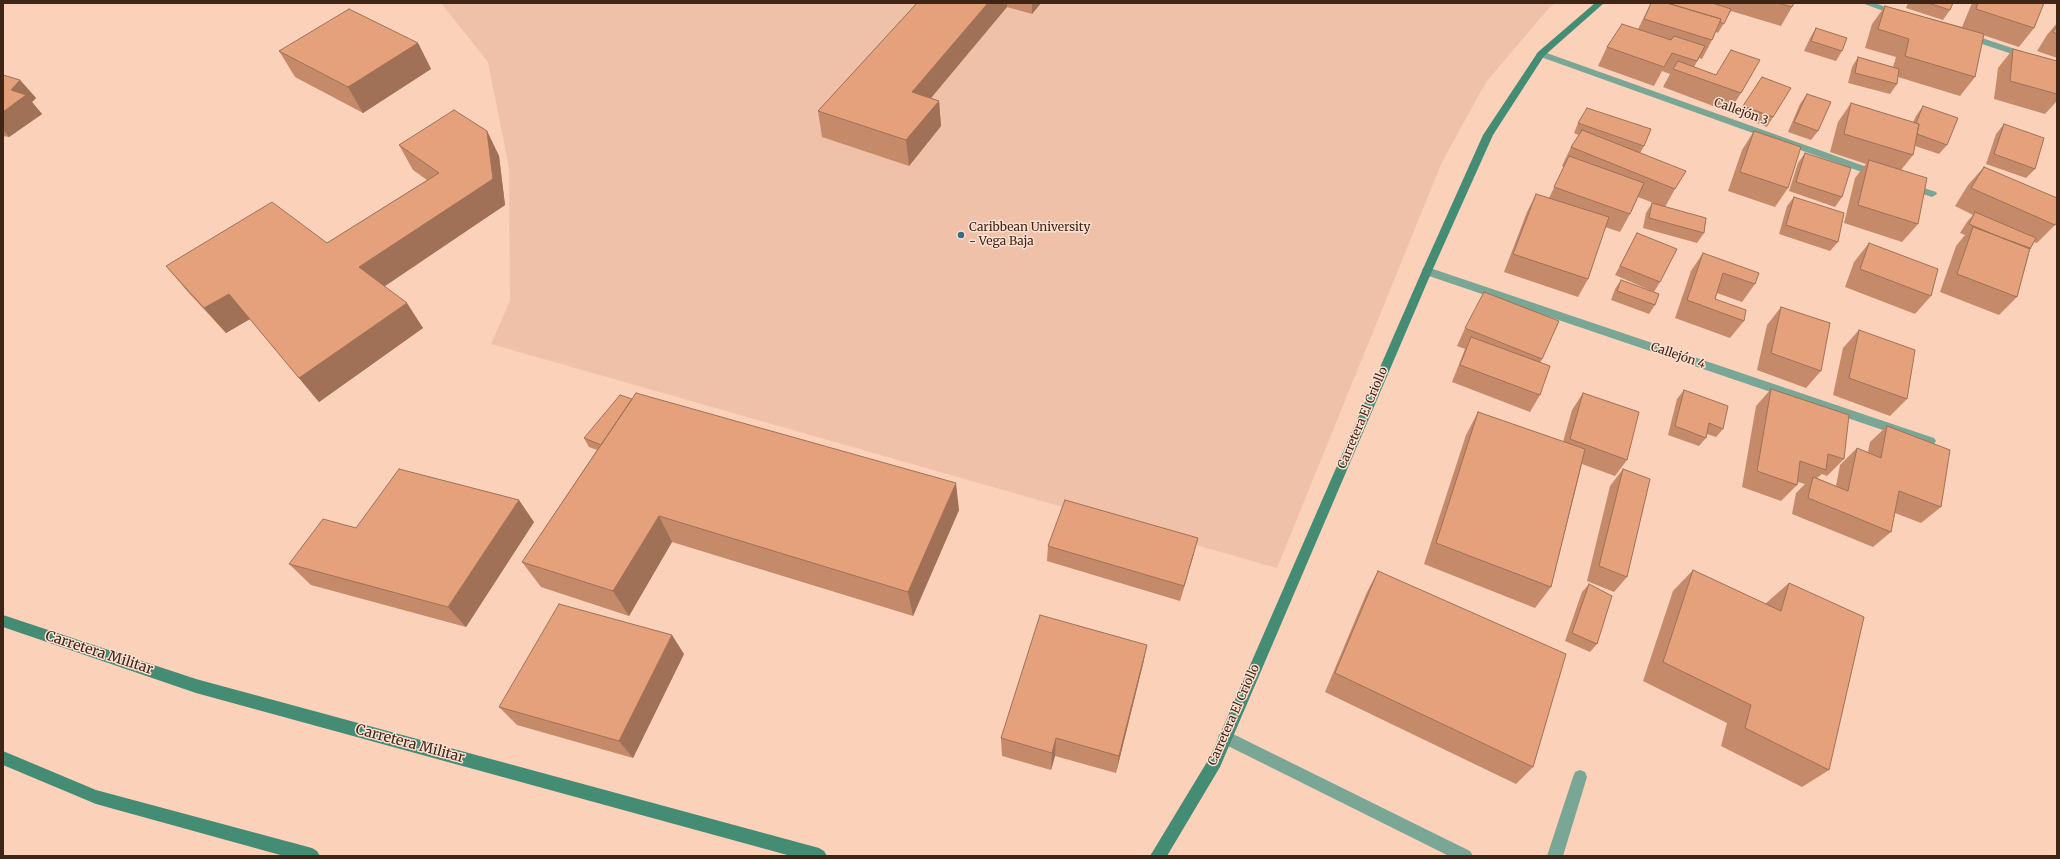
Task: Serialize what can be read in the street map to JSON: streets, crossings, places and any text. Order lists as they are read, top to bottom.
{
  "streets": {
    "street": [
      "Callejón 3",
      "Callejón 4",
      "Carretera El Criollo",
      "Carretera Militar"
    ]
  },
  "crossings": [
    ["Callejón 3", "Carretera El Criollo"],
    ["Callejón 4", "Carretera El Criollo"]
  ],
  "places": ["Caribbean University - Vega Baja"]
}
